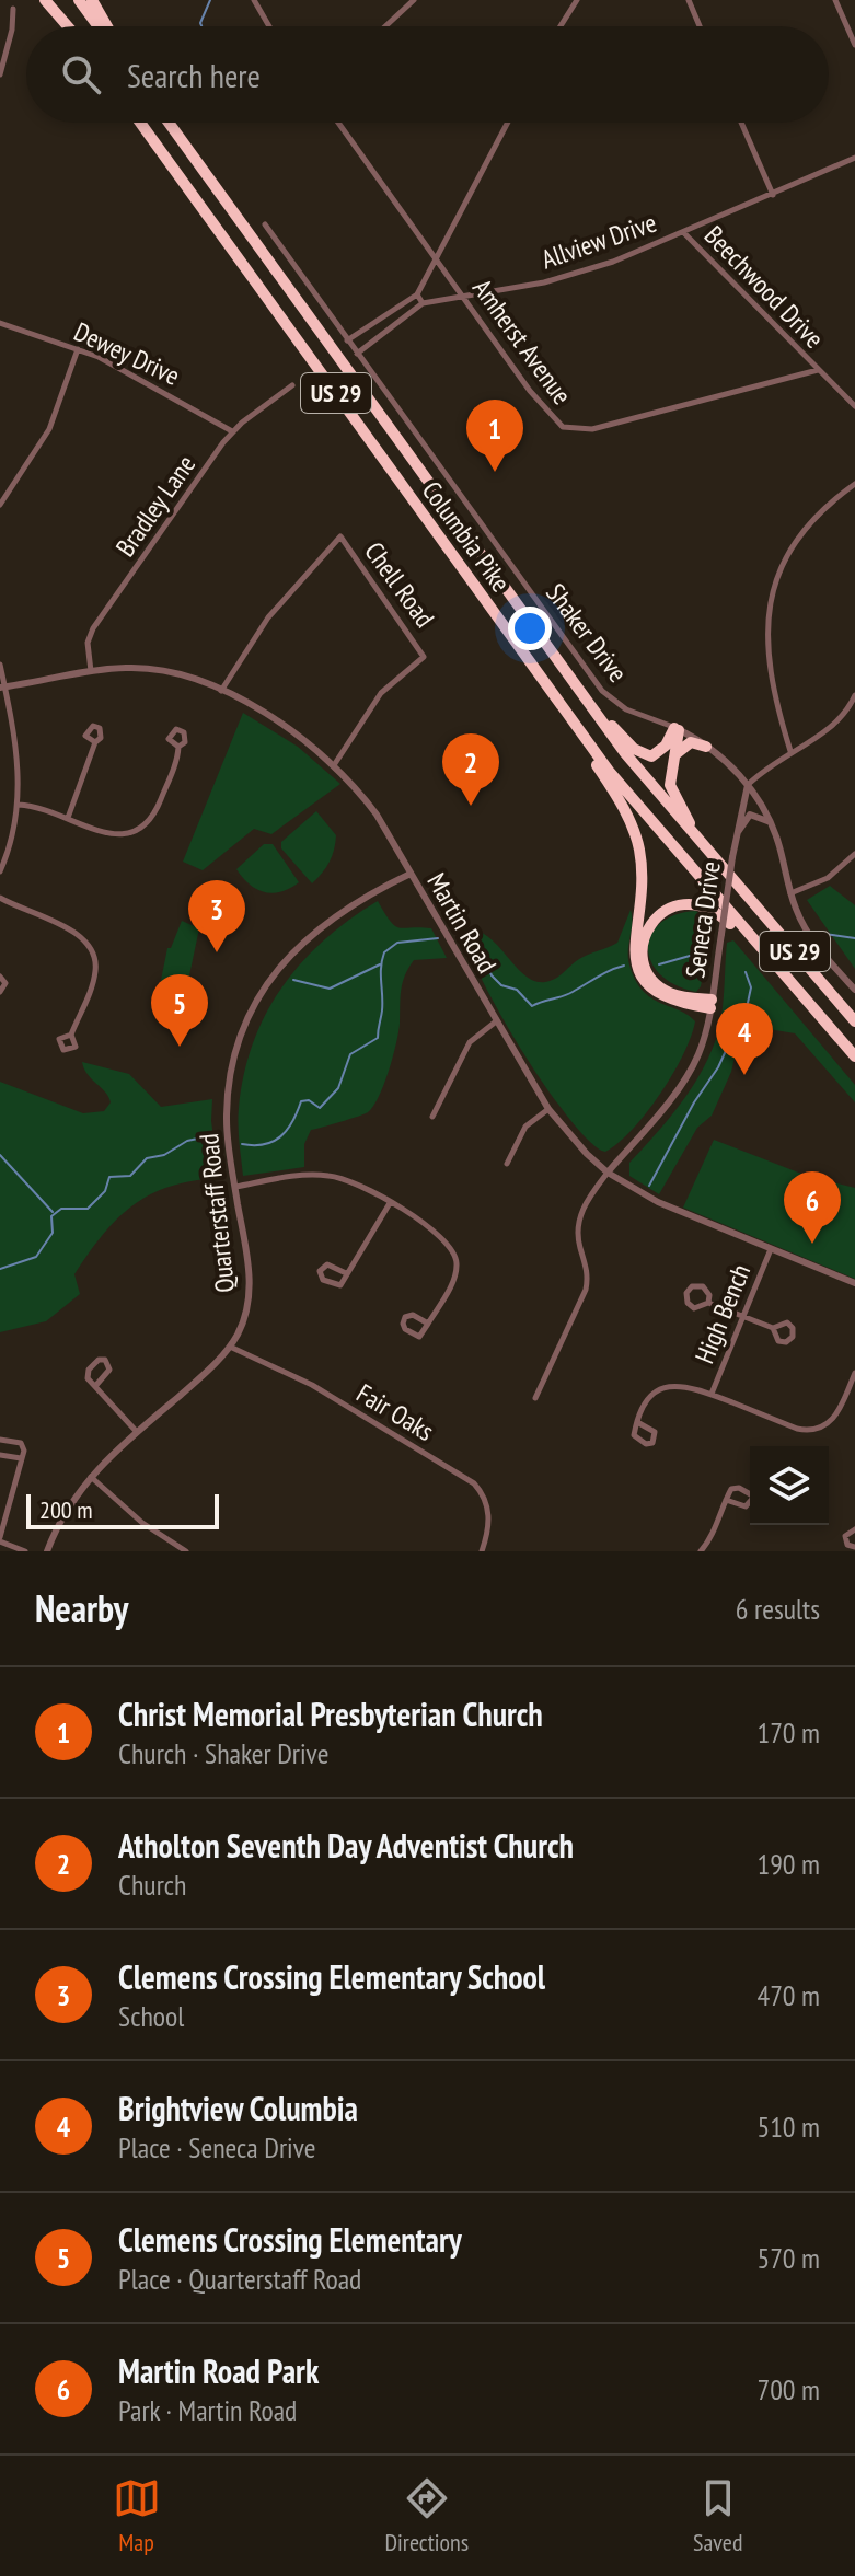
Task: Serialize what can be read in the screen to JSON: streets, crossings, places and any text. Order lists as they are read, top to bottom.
{
  "streets": {
    "highway": ["US 29", "Columbia Pike"],
    "street": [
      "Allview Drive",
      "Beechwood Drive",
      "Amherst Avenue",
      "Dewey Drive",
      "Bradley Lane",
      "Chell Road",
      "Shaker Drive",
      "Seneca Drive",
      "Martin Road",
      "Quarterstaff Road",
      "High Bench",
      "Fair Oaks"
    ]
  },
  "crossings": [
    ["Allview Drive", "Beechwood Drive"],
    ["Allview Drive", "Amherst Avenue"],
    ["Allview Drive", "Shaker Drive"],
    ["Beechwood Drive", "Amherst Avenue"],
    ["Dewey Drive", "Bradley Lane"],
    ["Bradley Lane", "Martin Road"],
    ["Chell Road", "Martin Road"],
    ["Shaker Drive", "Seneca Drive"],
    ["Seneca Drive", "Martin Road"],
    ["Martin Road", "Quarterstaff Road"],
    ["Martin Road", "High Bench"],
    ["Quarterstaff Road", "Fair Oaks"]
  ],
  "scale_bar": "200 m",
  "page": {
    "search": "Search here",
    "pins": [
      "1",
      "2",
      "3",
      "5",
      "4",
      "6"
    ],
    "scale": "200 m",
    "heading": ["Nearby", "6 results"],
    "list": [
      {
        "mark": "1",
        "name": "Christ Memorial Presbyterian Church",
        "note": "Church · Shaker Drive",
        "value": "170 m"
      },
      {
        "mark": "2",
        "name": "Atholton Seventh Day Adventist Church",
        "note": "Church",
        "value": "190 m"
      },
      {
        "mark": "3",
        "name": "Clemens Crossing Elementary School",
        "note": "School",
        "value": "470 m"
      },
      {
        "mark": "4",
        "name": "Brightview Columbia",
        "note": "Place · Seneca Drive",
        "value": "510 m"
      },
      {
        "mark": "5",
        "name": "Clemens Crossing Elementary",
        "note": "Place · Quarterstaff Road",
        "value": "570 m"
      },
      {
        "mark": "6",
        "name": "Martin Road Park",
        "note": "Park · Martin Road",
        "value": "700 m"
      }
    ],
    "nav": ["Map", "Directions", "Saved"]
  }
}
